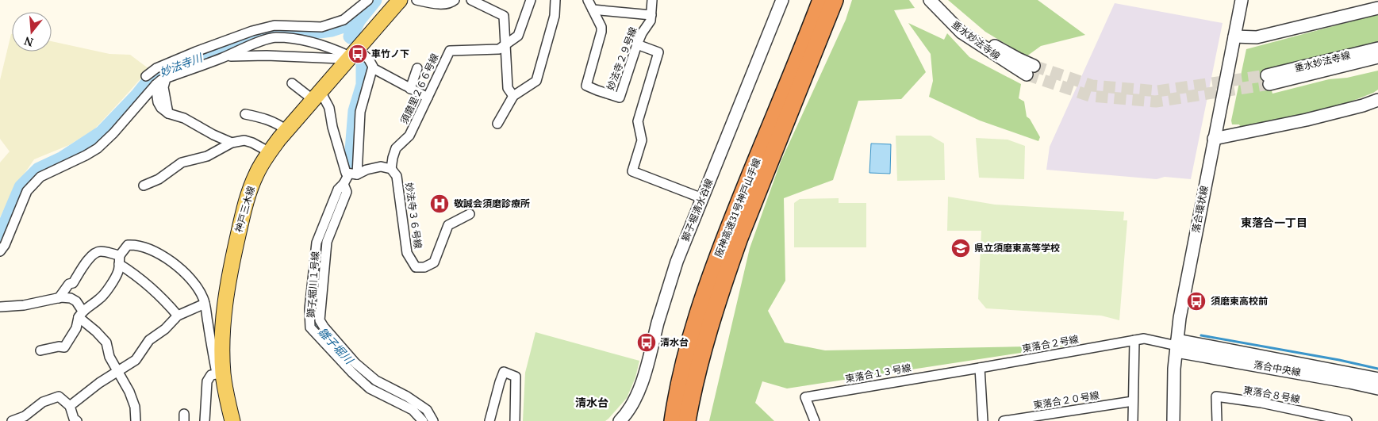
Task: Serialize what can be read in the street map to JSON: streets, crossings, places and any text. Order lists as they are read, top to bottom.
{
  "streets": {
    "highway": ["阪神高速31号神戸山手線"],
    "main road": ["神戸三木線"],
    "street": [
      "垂水妙法寺線",
      "妙法寺２９号線",
      "須磨里２６６号線",
      "落合環状線",
      "獅子堀清水谷線",
      "妙法寺３６号線",
      "獅子堀川１号線",
      "東落合２号線",
      "落合中央線",
      "東落合１３号線",
      "東落合８号線",
      "東落合２０号線"
    ]
  },
  "crossings": [
    ["須磨里２６６号線", "妙法寺３６号線"],
    ["落合環状線", "東落合２号線"],
    ["落合環状線", "落合中央線"],
    ["東落合２号線", "落合中央線"],
    ["東落合２号線", "東落合１３号線"]
  ],
  "districts": ["東落合一丁目", "清水台"],
  "water": ["妙法寺川", "雛子堀川"],
  "places": {
    "bus stop": ["車竹ノ下", "須磨東高校前", "清水台"],
    "hospital": ["敬誠会須磨診療所"],
    "school or university": ["県立須磨東高等学校"]
  },
  "north": "bottom"
}
